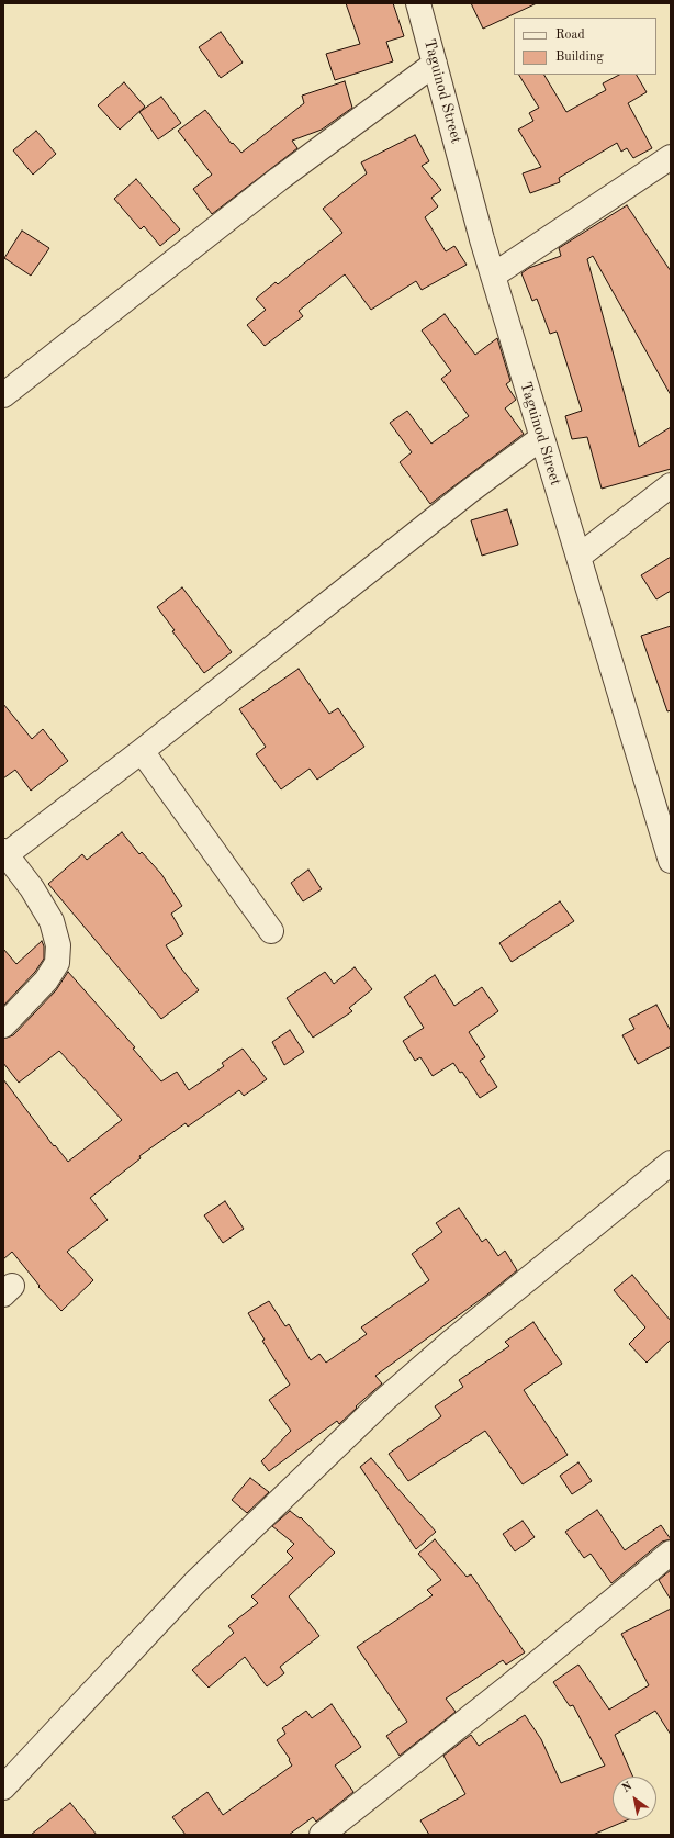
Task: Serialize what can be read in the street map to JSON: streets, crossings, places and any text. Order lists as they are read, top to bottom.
{
  "streets": {
    "street": ["Taguinod Street"]
  },
  "legend": ["Road", "Building"],
  "north": "top left"
}
